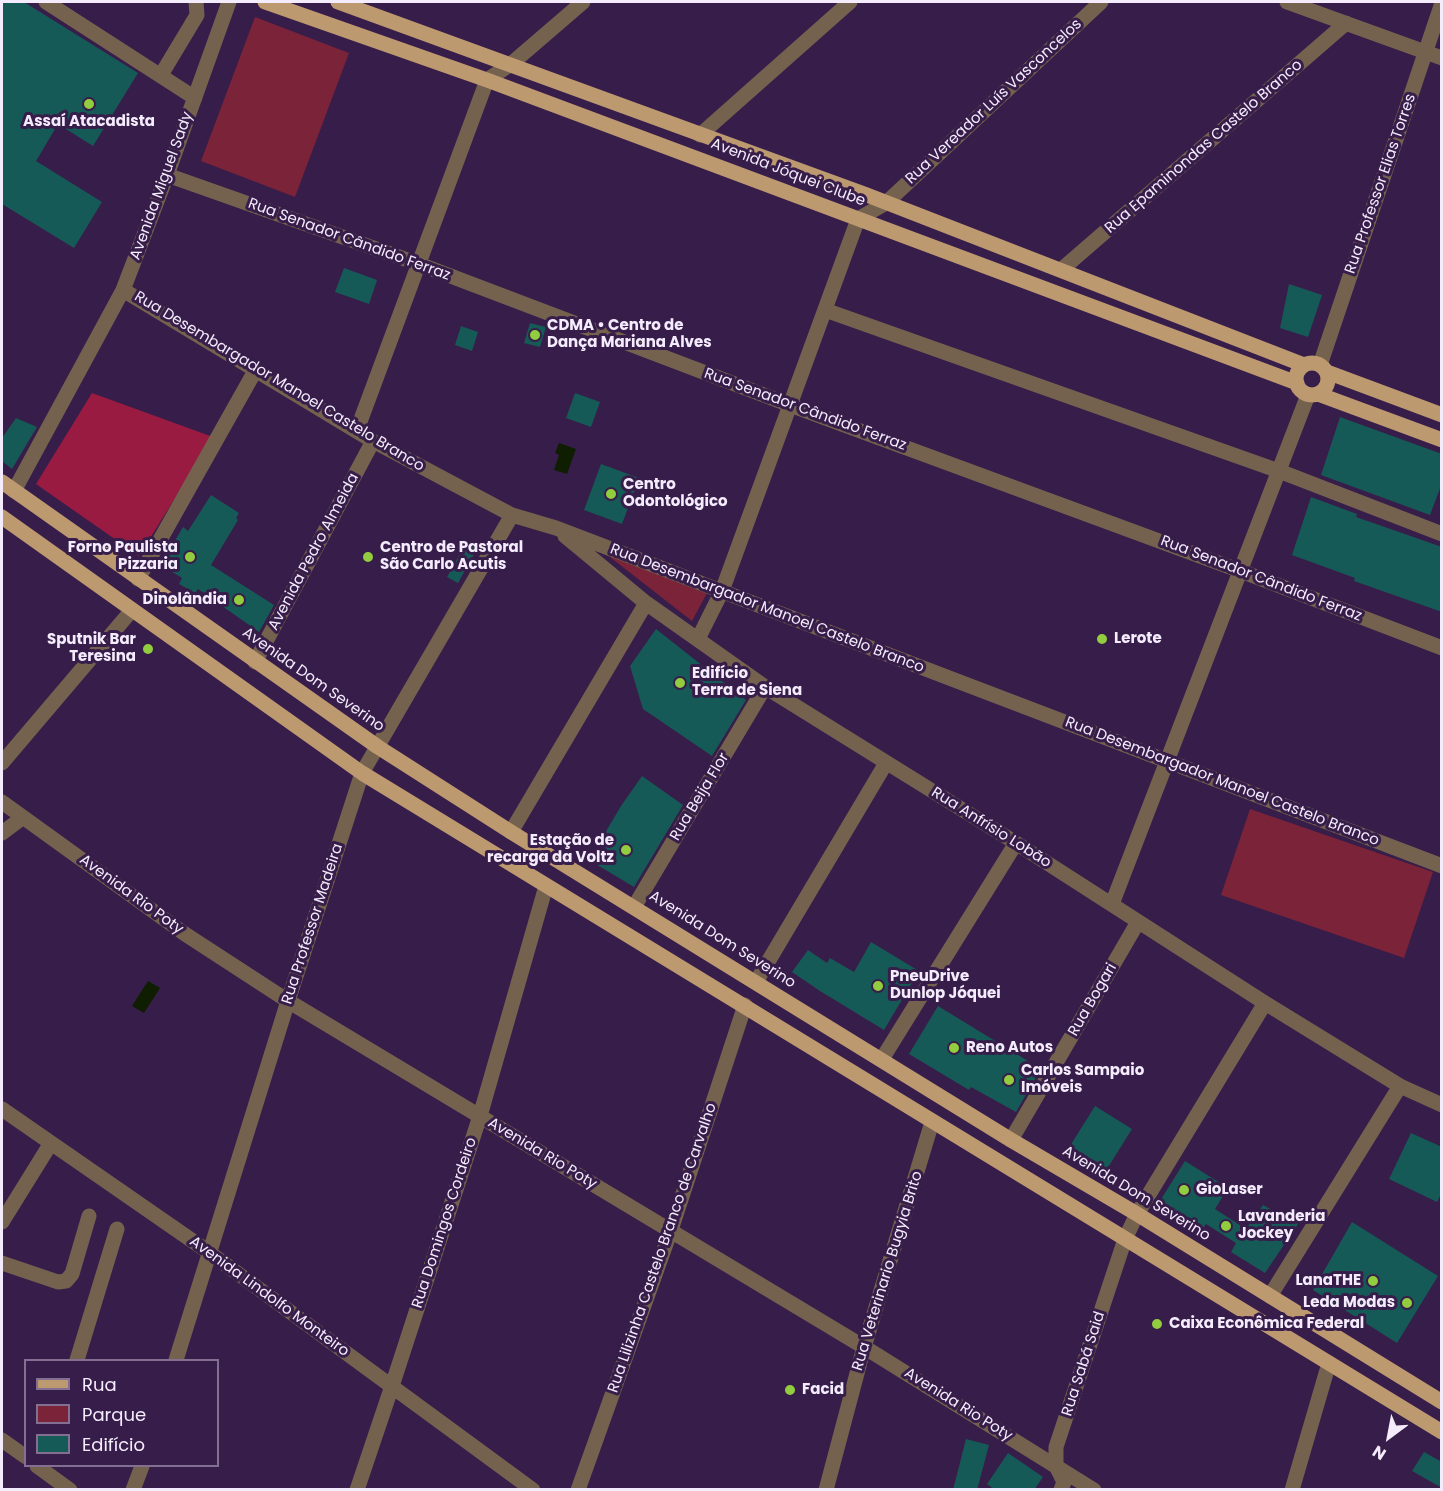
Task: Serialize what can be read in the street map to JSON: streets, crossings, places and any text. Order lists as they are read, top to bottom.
{
  "streets": {
    "main road": ["Avenida Jóquei Clube", "Avenida Dom Severino"],
    "street": [
      "Rua Vereador Luís Vasconcelos",
      "Rua Epaminondas Castelo Branco",
      "Rua Professor Elias Torres",
      "Avenida Miguel Sady",
      "Rua Senador Cândido Ferraz",
      "Rua Desembargador Manoel Castelo Branco",
      "Avenida Pedro Almeida",
      "Rua Beija Flor",
      "Rua Anfrísio Lobão",
      "Avenida Rio Poty",
      "Rua Professor Madeira",
      "Rua Bogari",
      "Rua Domingos Cordeiro",
      "Rua Lilizinha Castelo Branco de Carvalho",
      "Rua Veterinario Bugyia Brito",
      "Avenida Lindolfo Monteiro",
      "Rua Sabá Said"
    ]
  },
  "crossings": [
    ["Rua Vereador Luís Vasconcelos", "Avenida Jóquei Clube"],
    ["Rua Epaminondas Castelo Branco", "Avenida Jóquei Clube"],
    ["Avenida Jóquei Clube", "Rua Professor Elias Torres"],
    ["Avenida Miguel Sady", "Rua Senador Cândido Ferraz"],
    ["Avenida Miguel Sady", "Rua Desembargador Manoel Castelo Branco"],
    ["Avenida Miguel Sady", "Avenida Dom Severino"],
    ["Rua Desembargador Manoel Castelo Branco", "Avenida Pedro Almeida"],
    ["Rua Desembargador Manoel Castelo Branco", "Rua Anfrísio Lobão"],
    ["Rua Desembargador Manoel Castelo Branco", "Rua Professor Madeira"],
    ["Avenida Pedro Almeida", "Avenida Dom Severino"],
    ["Avenida Dom Severino", "Rua Beija Flor"],
    ["Avenida Dom Severino", "Rua Professor Madeira"],
    ["Avenida Dom Severino", "Rua Bogari"],
    ["Avenida Dom Severino", "Rua Sabá Said"],
    ["Rua Beija Flor", "Rua Anfrísio Lobão"],
    ["Rua Anfrísio Lobão", "Rua Bogari"],
    ["Rua Anfrísio Lobão", "Rua Sabá Said"],
    ["Avenida Rio Poty", "Rua Professor Madeira"],
    ["Avenida Rio Poty", "Rua Domingos Cordeiro"],
    ["Avenida Rio Poty", "Rua Lilizinha Castelo Branco de Carvalho"],
    ["Avenida Rio Poty", "Rua Veterinario Bugyia Brito"],
    ["Avenida Rio Poty", "Rua Sabá Said"],
    ["Rua Professor Madeira", "Avenida Lindolfo Monteiro"],
    ["Rua Domingos Cordeiro", "Avenida Lindolfo Monteiro"]
  ],
  "places": [
    "Assaí Atacadista",
    "CDMA • Centro de Dança Mariana Alves",
    "Centro Odontológico",
    "Forno Paulista Pizzaria",
    "Centro de Pastoral São Carlo Acutis",
    "Dinolândia",
    "Lerote",
    "Sputnik Bar Teresina",
    "Edifício Terra de Siena",
    "Estação de recarga da Voltz",
    "PneuDrive Dunlop Jóquei",
    "Reno Autos",
    "Carlos Sampaio Imóveis",
    "GioLaser",
    "Lavanderia Jockey",
    "LanaTHE",
    "Leda Modas",
    "Caixa Econômica Federal",
    "Facid"
  ],
  "legend": ["Rua", "Parque", "Edifício"],
  "north": "bottom left"
}
